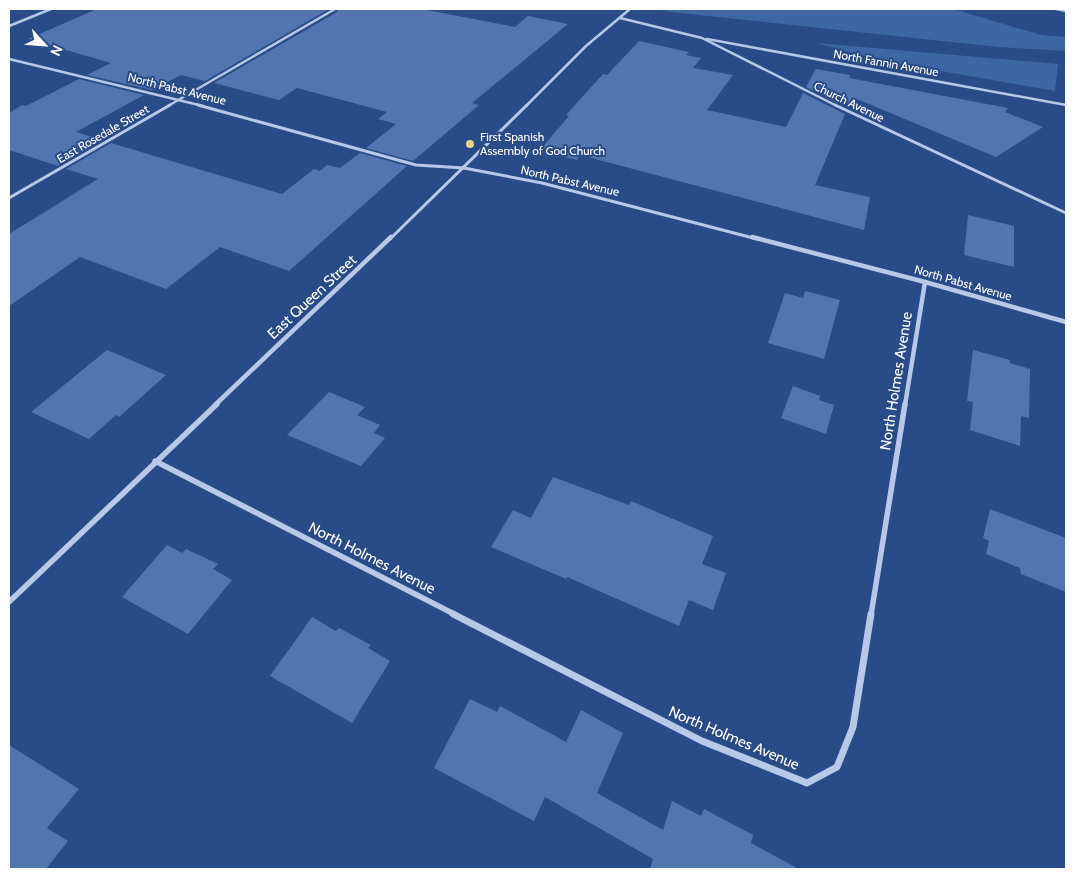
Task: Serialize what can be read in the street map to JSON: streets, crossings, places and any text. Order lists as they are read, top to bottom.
{
  "streets": {
    "street": [
      "North Fannin Avenue",
      "North Pabst Avenue",
      "Church Avenue",
      "East Rosedale Street",
      "East Queen Street",
      "North Holmes Avenue"
    ]
  },
  "crossings": [
    ["North Fannin Avenue", "Church Avenue"],
    ["North Pabst Avenue", "East Rosedale Street"],
    ["North Pabst Avenue", "East Queen Street"],
    ["North Pabst Avenue", "North Holmes Avenue"],
    ["Church Avenue", "East Queen Street"],
    ["East Queen Street", "North Holmes Avenue"]
  ],
  "places": ["First Spanish Assembly of God Church"],
  "north": "bottom right"
}
